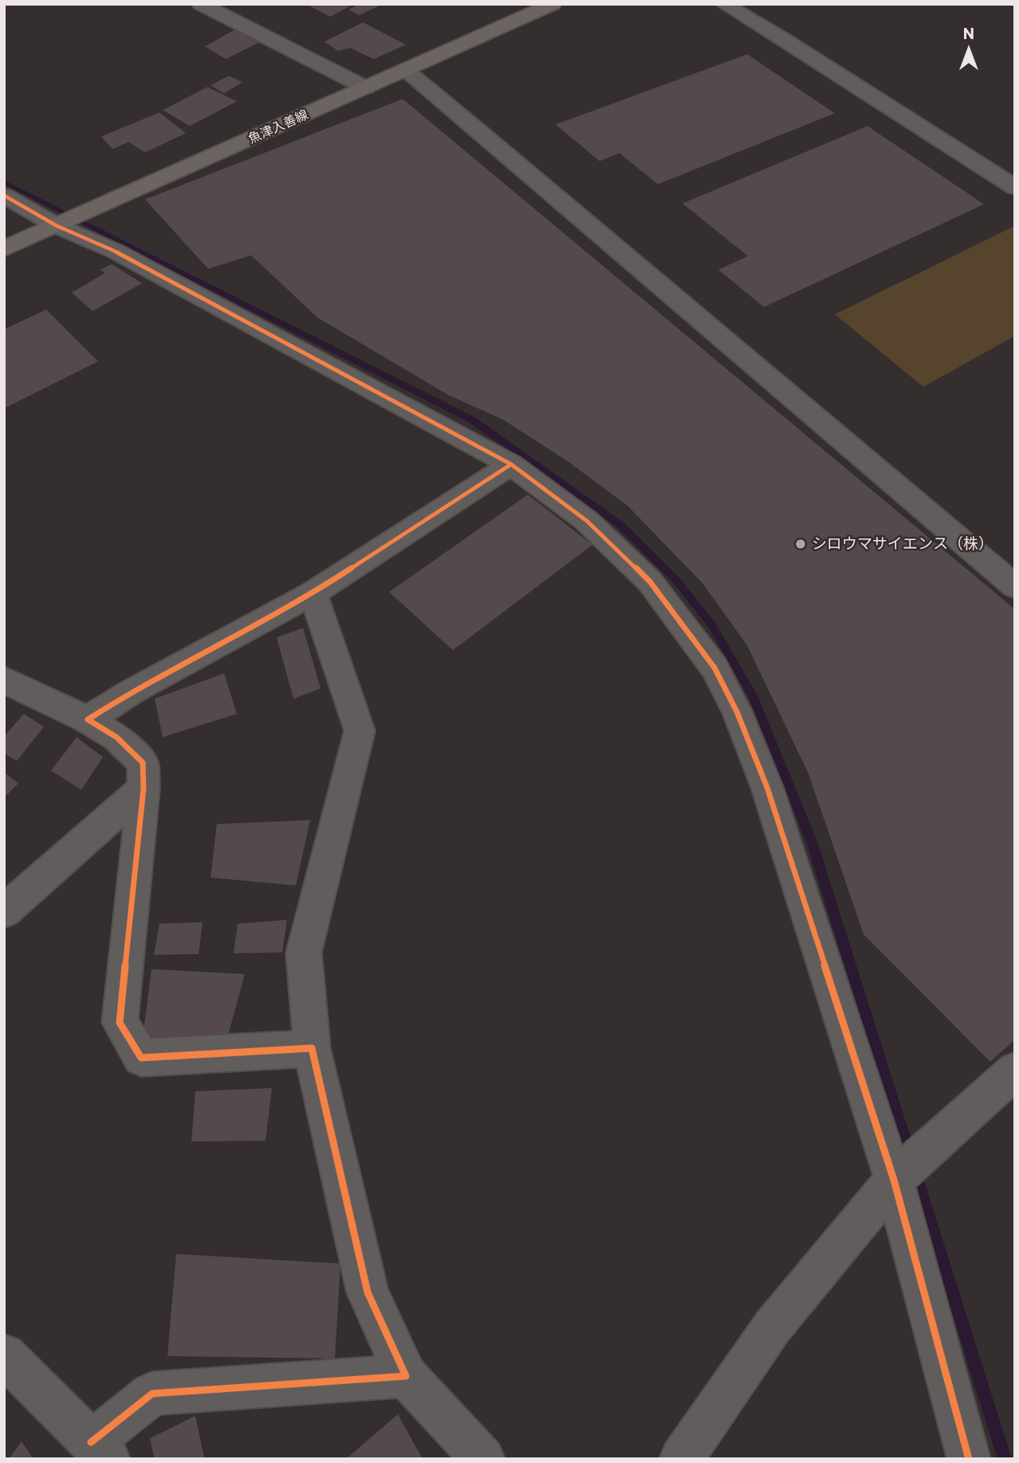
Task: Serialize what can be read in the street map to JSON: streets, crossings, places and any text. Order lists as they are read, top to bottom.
{
  "streets": {
    "main road": ["魚津入善線"]
  },
  "places": ["シロウマサイエンス（株）"],
  "north": "top"
}
